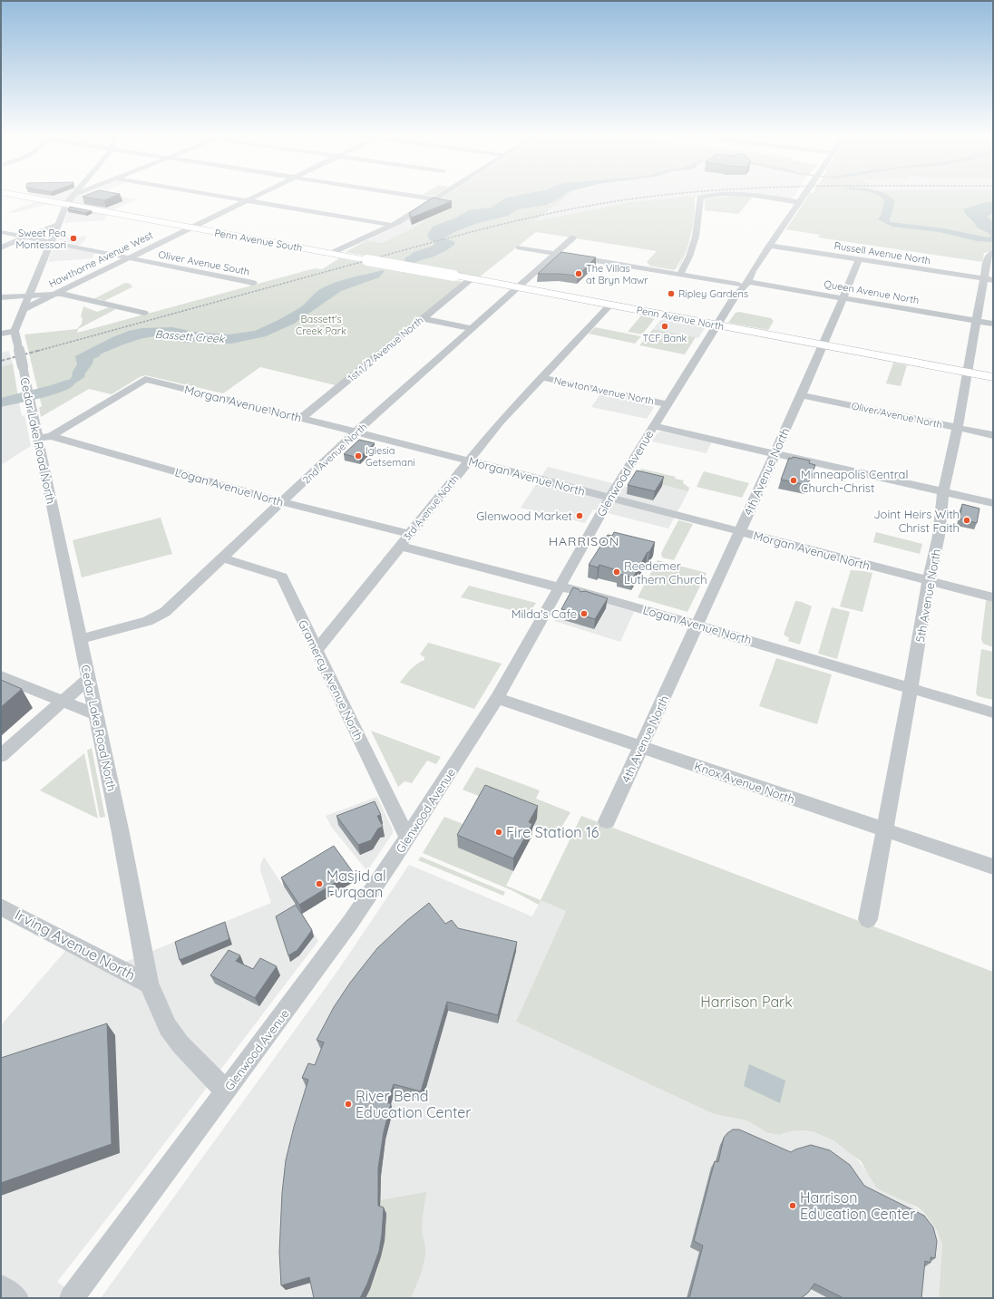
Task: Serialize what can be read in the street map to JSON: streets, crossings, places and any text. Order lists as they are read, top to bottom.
{
  "streets": {
    "main road": ["Penn Avenue South", "Penn Avenue North"],
    "street": [
      "Russell Avenue North",
      "Hawthorne Avenue West",
      "Oliver Avenue South",
      "Queen Avenue North",
      "1st 1/2 Avenue North",
      "Newton Avenue North",
      "Morgan Avenue North",
      "Oliver Avenue North",
      "Cedar Lake Road North",
      "2nd Avenue North",
      "4th Avenue North",
      "Glenwood Avenue",
      "Logan Avenue North",
      "3rd Avenue North",
      "5th Avenue North",
      "Gramercy Avenue North",
      "Knox Avenue North",
      "Irving Avenue North"
    ]
  },
  "crossings": [
    ["Penn Avenue South", "Hawthorne Avenue West"],
    ["Penn Avenue South", "Penn Avenue North"],
    ["Russell Avenue North", "4th Avenue North"],
    ["Russell Avenue North", "5th Avenue North"],
    ["Hawthorne Avenue West", "Oliver Avenue South"],
    ["Queen Avenue North", "2nd Avenue North"],
    ["Queen Avenue North", "4th Avenue North"],
    ["Queen Avenue North", "Glenwood Avenue"],
    ["Queen Avenue North", "5th Avenue North"],
    ["Penn Avenue North", "1st 1/2 Avenue North"],
    ["Penn Avenue North", "2nd Avenue North"],
    ["Penn Avenue North", "4th Avenue North"],
    ["Penn Avenue North", "Glenwood Avenue"],
    ["Penn Avenue North", "3rd Avenue North"],
    ["Penn Avenue North", "5th Avenue North"],
    ["1st 1/2 Avenue North", "Morgan Avenue North"],
    ["Newton Avenue North", "Glenwood Avenue"],
    ["Newton Avenue North", "3rd Avenue North"],
    ["Morgan Avenue North", "Cedar Lake Road North"],
    ["Morgan Avenue North", "2nd Avenue North"],
    ["Morgan Avenue North", "4th Avenue North"],
    ["Morgan Avenue North", "Glenwood Avenue"],
    ["Morgan Avenue North", "Logan Avenue North"],
    ["Morgan Avenue North", "3rd Avenue North"],
    ["Morgan Avenue North", "5th Avenue North"],
    ["Oliver Avenue North", "4th Avenue North"],
    ["Oliver Avenue North", "5th Avenue North"],
    ["Cedar Lake Road North", "2nd Avenue North"],
    ["Cedar Lake Road North", "Glenwood Avenue"],
    ["Cedar Lake Road North", "Logan Avenue North"],
    ["Cedar Lake Road North", "Irving Avenue North"],
    ["2nd Avenue North", "Logan Avenue North"],
    ["2nd Avenue North", "Gramercy Avenue North"],
    ["4th Avenue North", "Logan Avenue North"],
    ["4th Avenue North", "Knox Avenue North"],
    ["Glenwood Avenue", "Logan Avenue North"],
    ["Glenwood Avenue", "Gramercy Avenue North"],
    ["Glenwood Avenue", "Knox Avenue North"],
    ["Logan Avenue North", "3rd Avenue North"],
    ["Logan Avenue North", "5th Avenue North"],
    ["3rd Avenue North", "Gramercy Avenue North"],
    ["5th Avenue North", "Knox Avenue North"]
  ],
  "districts": ["HARRISON"],
  "water": ["Bassett Creek"],
  "parks": ["Bassett's Creek Park", "Harrison Park"],
  "places": [
    "Sweet Pea Montessori",
    "The Villas at Bryn Mawr",
    "Ripley Gardens",
    "TCF Bank",
    "Iglesia Getsemani",
    "Minneapolis Central Church-Christ",
    "Glenwood Market",
    "Joint Heirs With Christ Faith",
    "Reedemer Luthern Church",
    "Milda's Cafe",
    "Fire Station 16",
    "Masjid al Furqaan",
    "River Bend Education Center",
    "Harrison Education Center"
  ]
}
